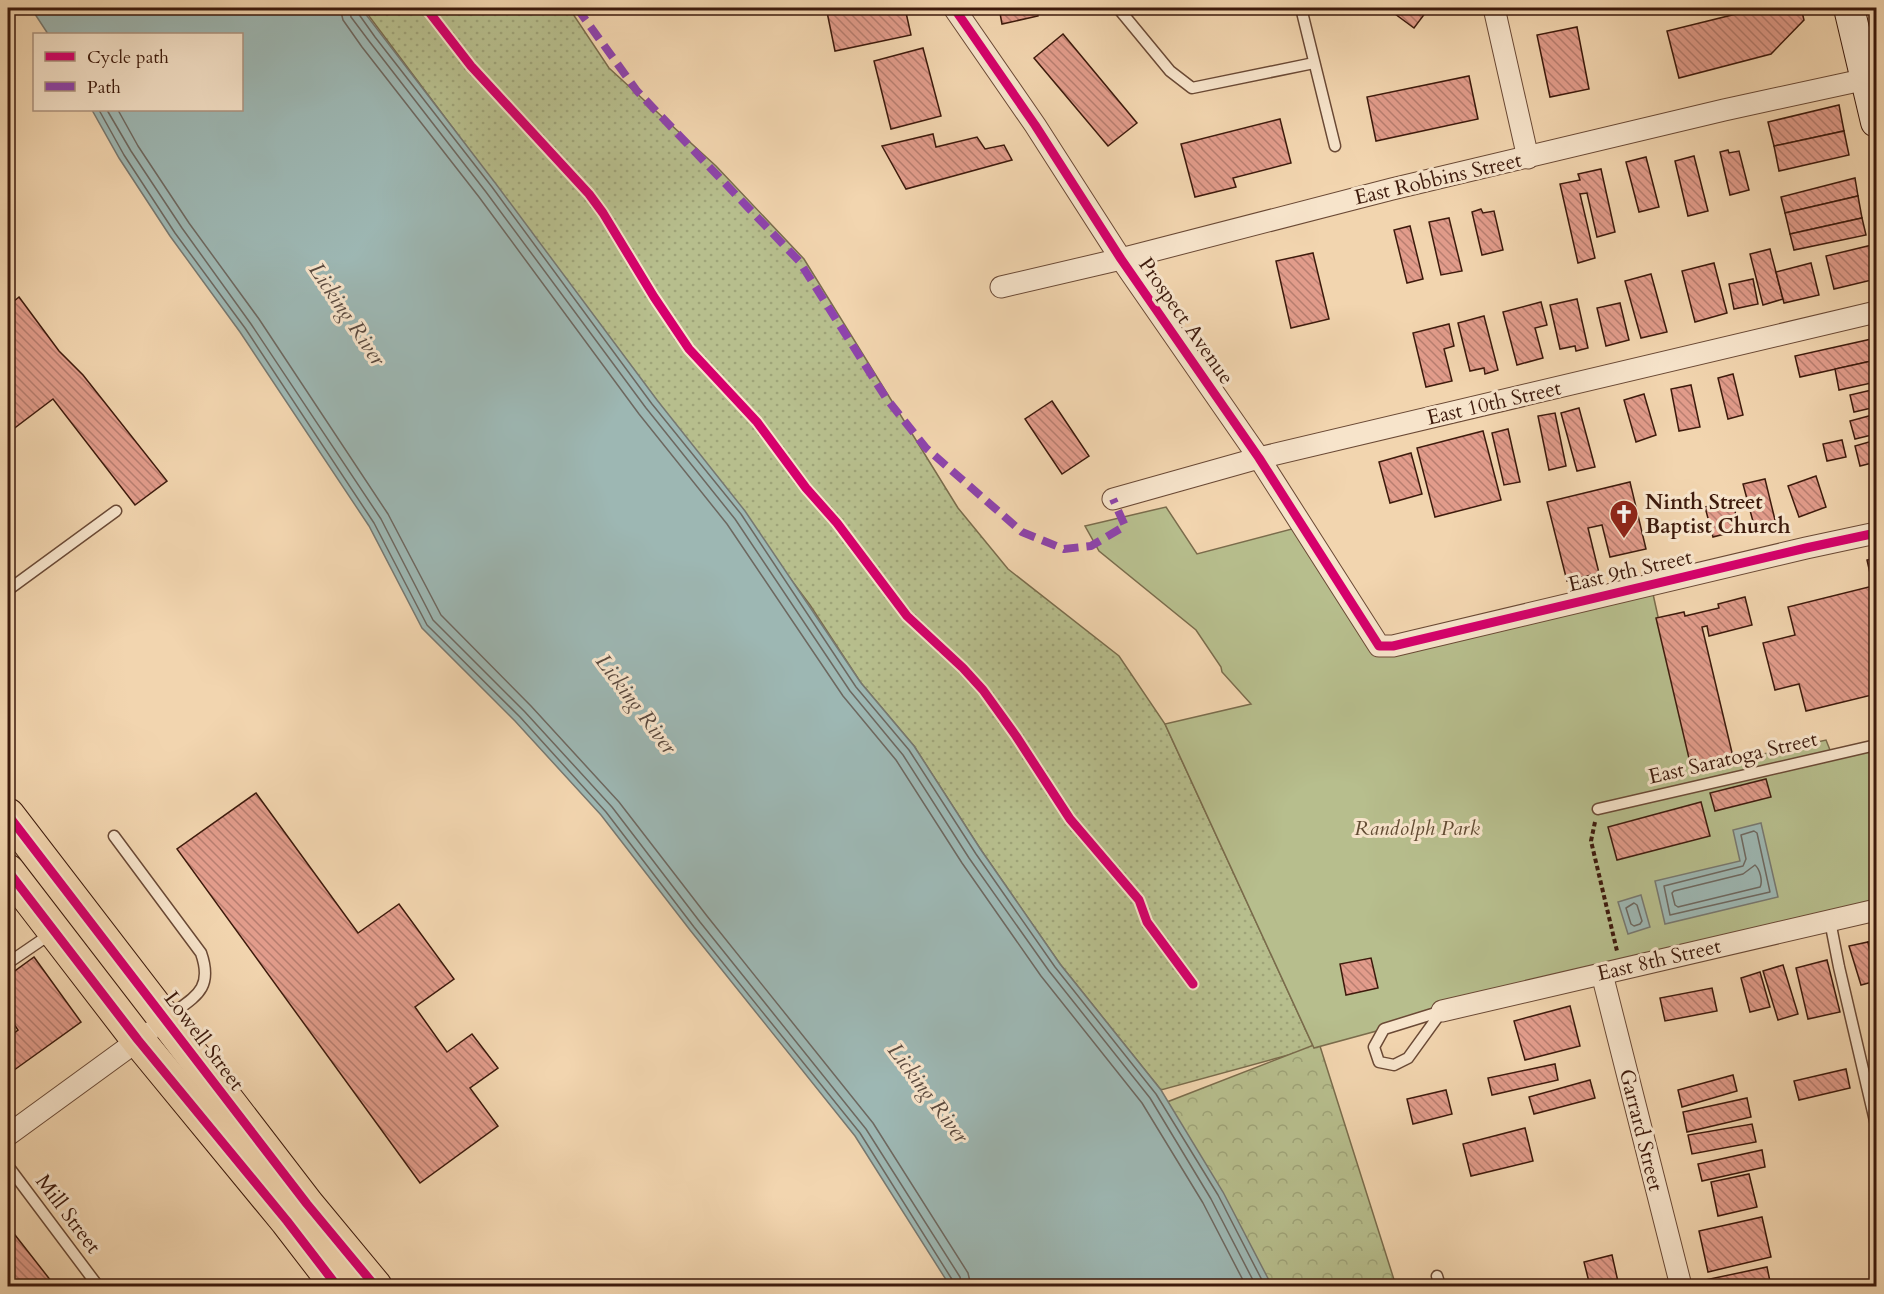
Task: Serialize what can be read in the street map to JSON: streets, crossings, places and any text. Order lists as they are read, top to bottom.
{
  "streets": {
    "main road": ["Lowell Street"],
    "street": [
      "East Robbins Street",
      "Prospect Avenue",
      "East 10th Street",
      "East 9th Street",
      "East 8th Street",
      "Garrard Street"
    ],
    "lane": ["East Saratoga Street", "Mill Street"]
  },
  "crossings": [
    ["East Robbins Street", "Prospect Avenue"],
    ["Prospect Avenue", "East 10th Street"],
    ["Prospect Avenue", "East 9th Street"],
    ["East 8th Street", "Garrard Street"]
  ],
  "water": ["Licking River"],
  "parks": ["Randolph Park"],
  "places": {
    "church": ["Ninth Street Baptist Church"]
  },
  "legend": ["Cycle path", "Path"]
}
